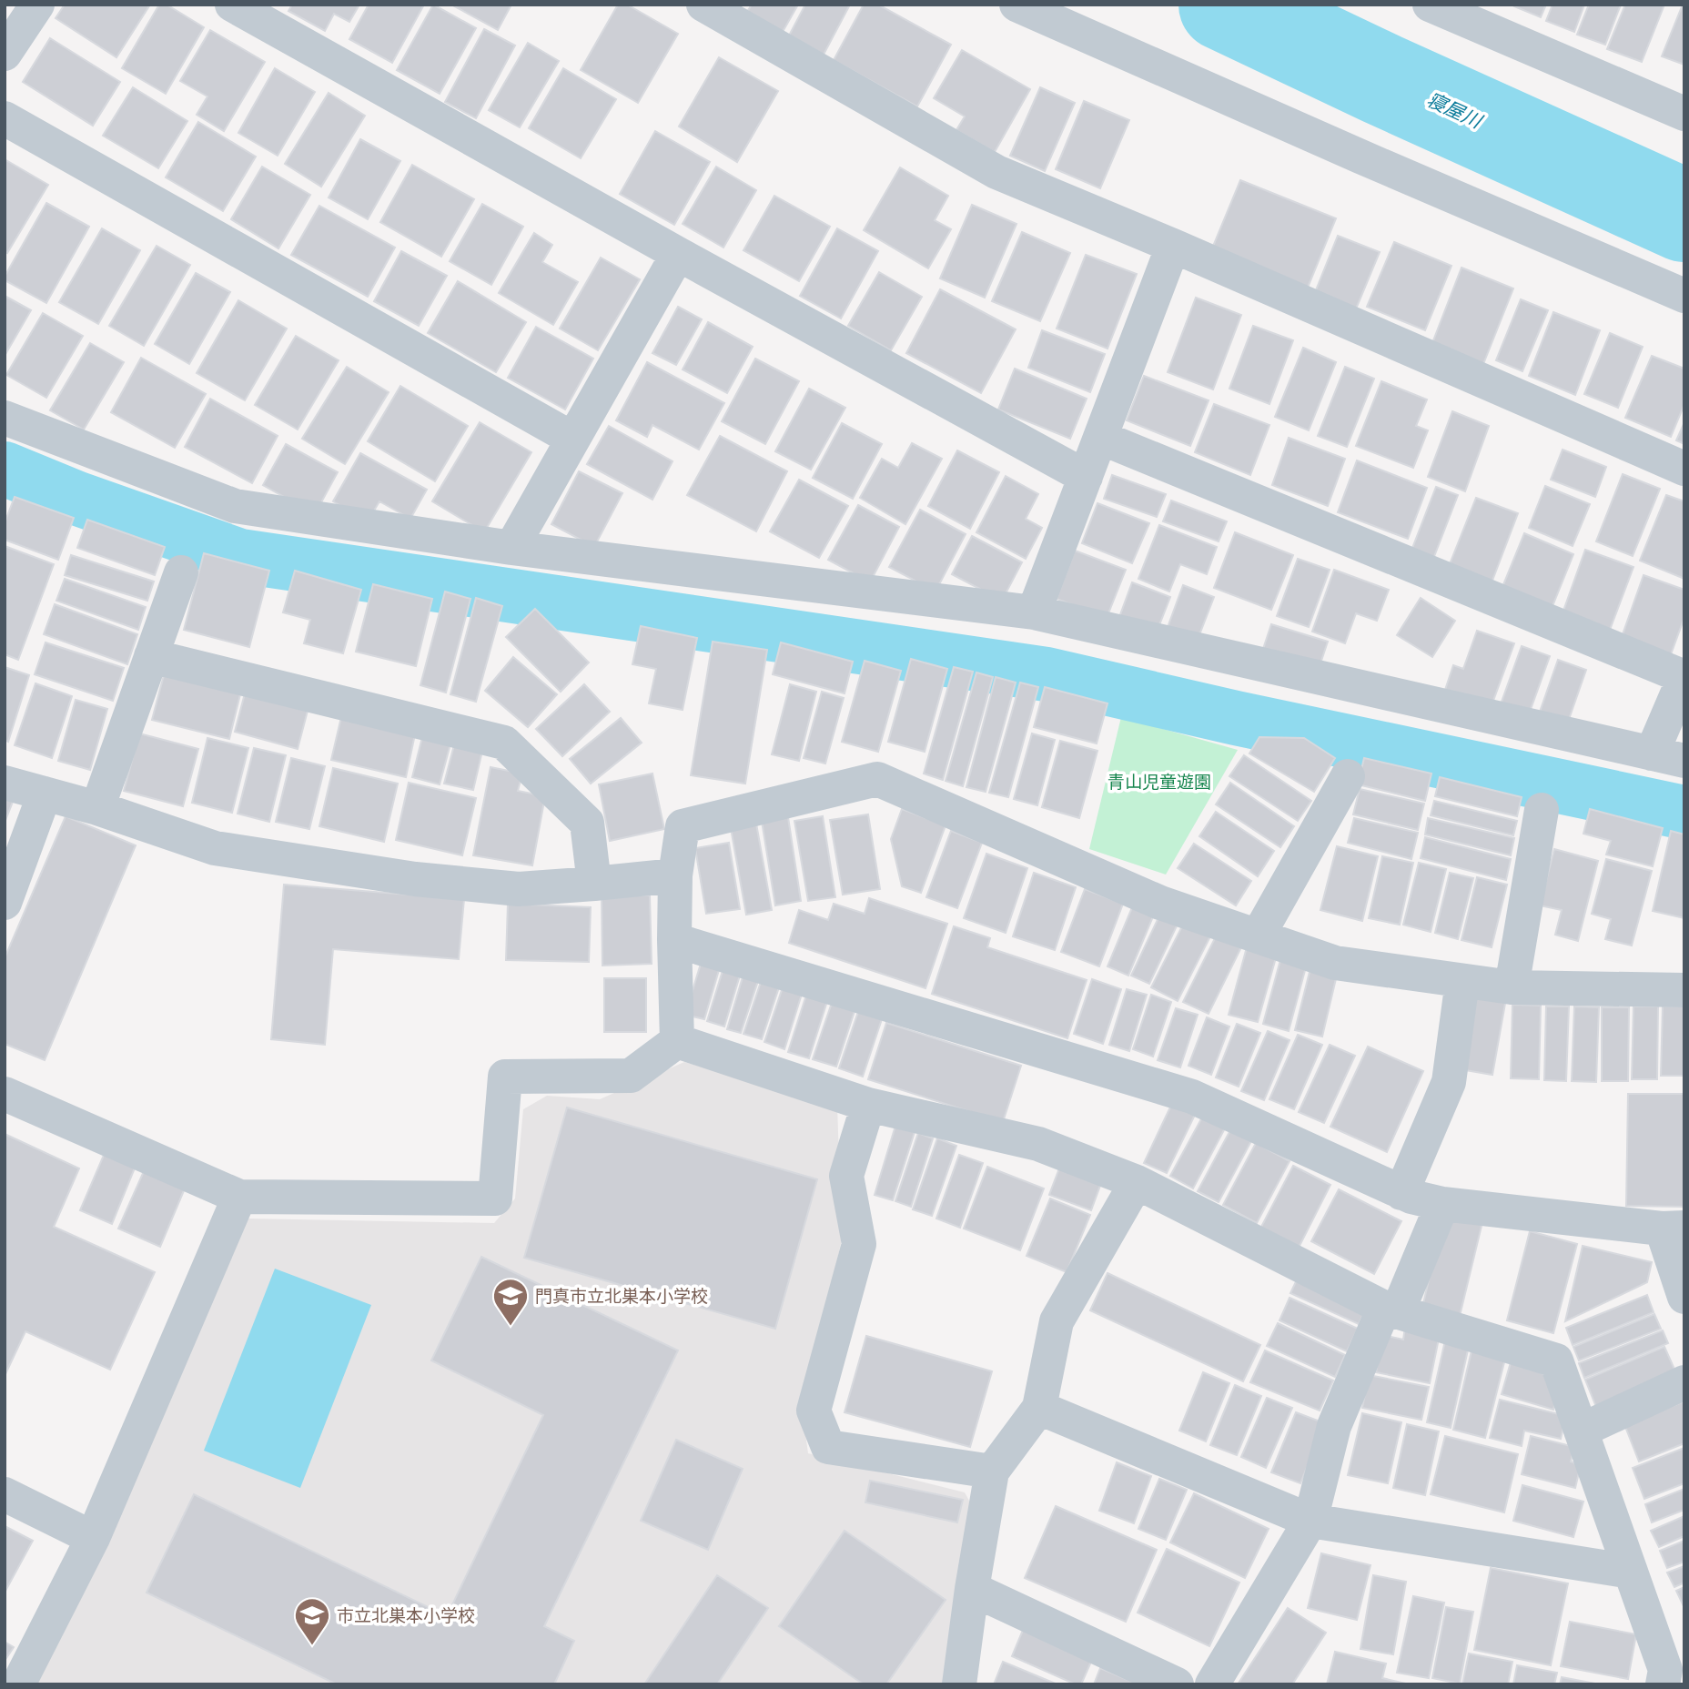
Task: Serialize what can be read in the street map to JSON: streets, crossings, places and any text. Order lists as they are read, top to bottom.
{
  "water": ["寝屋川"],
  "parks": ["青山児童遊園"],
  "places": {
    "school or university": ["門真市立北巣本小学校", "市立北巣本小学校"]
  }
}
